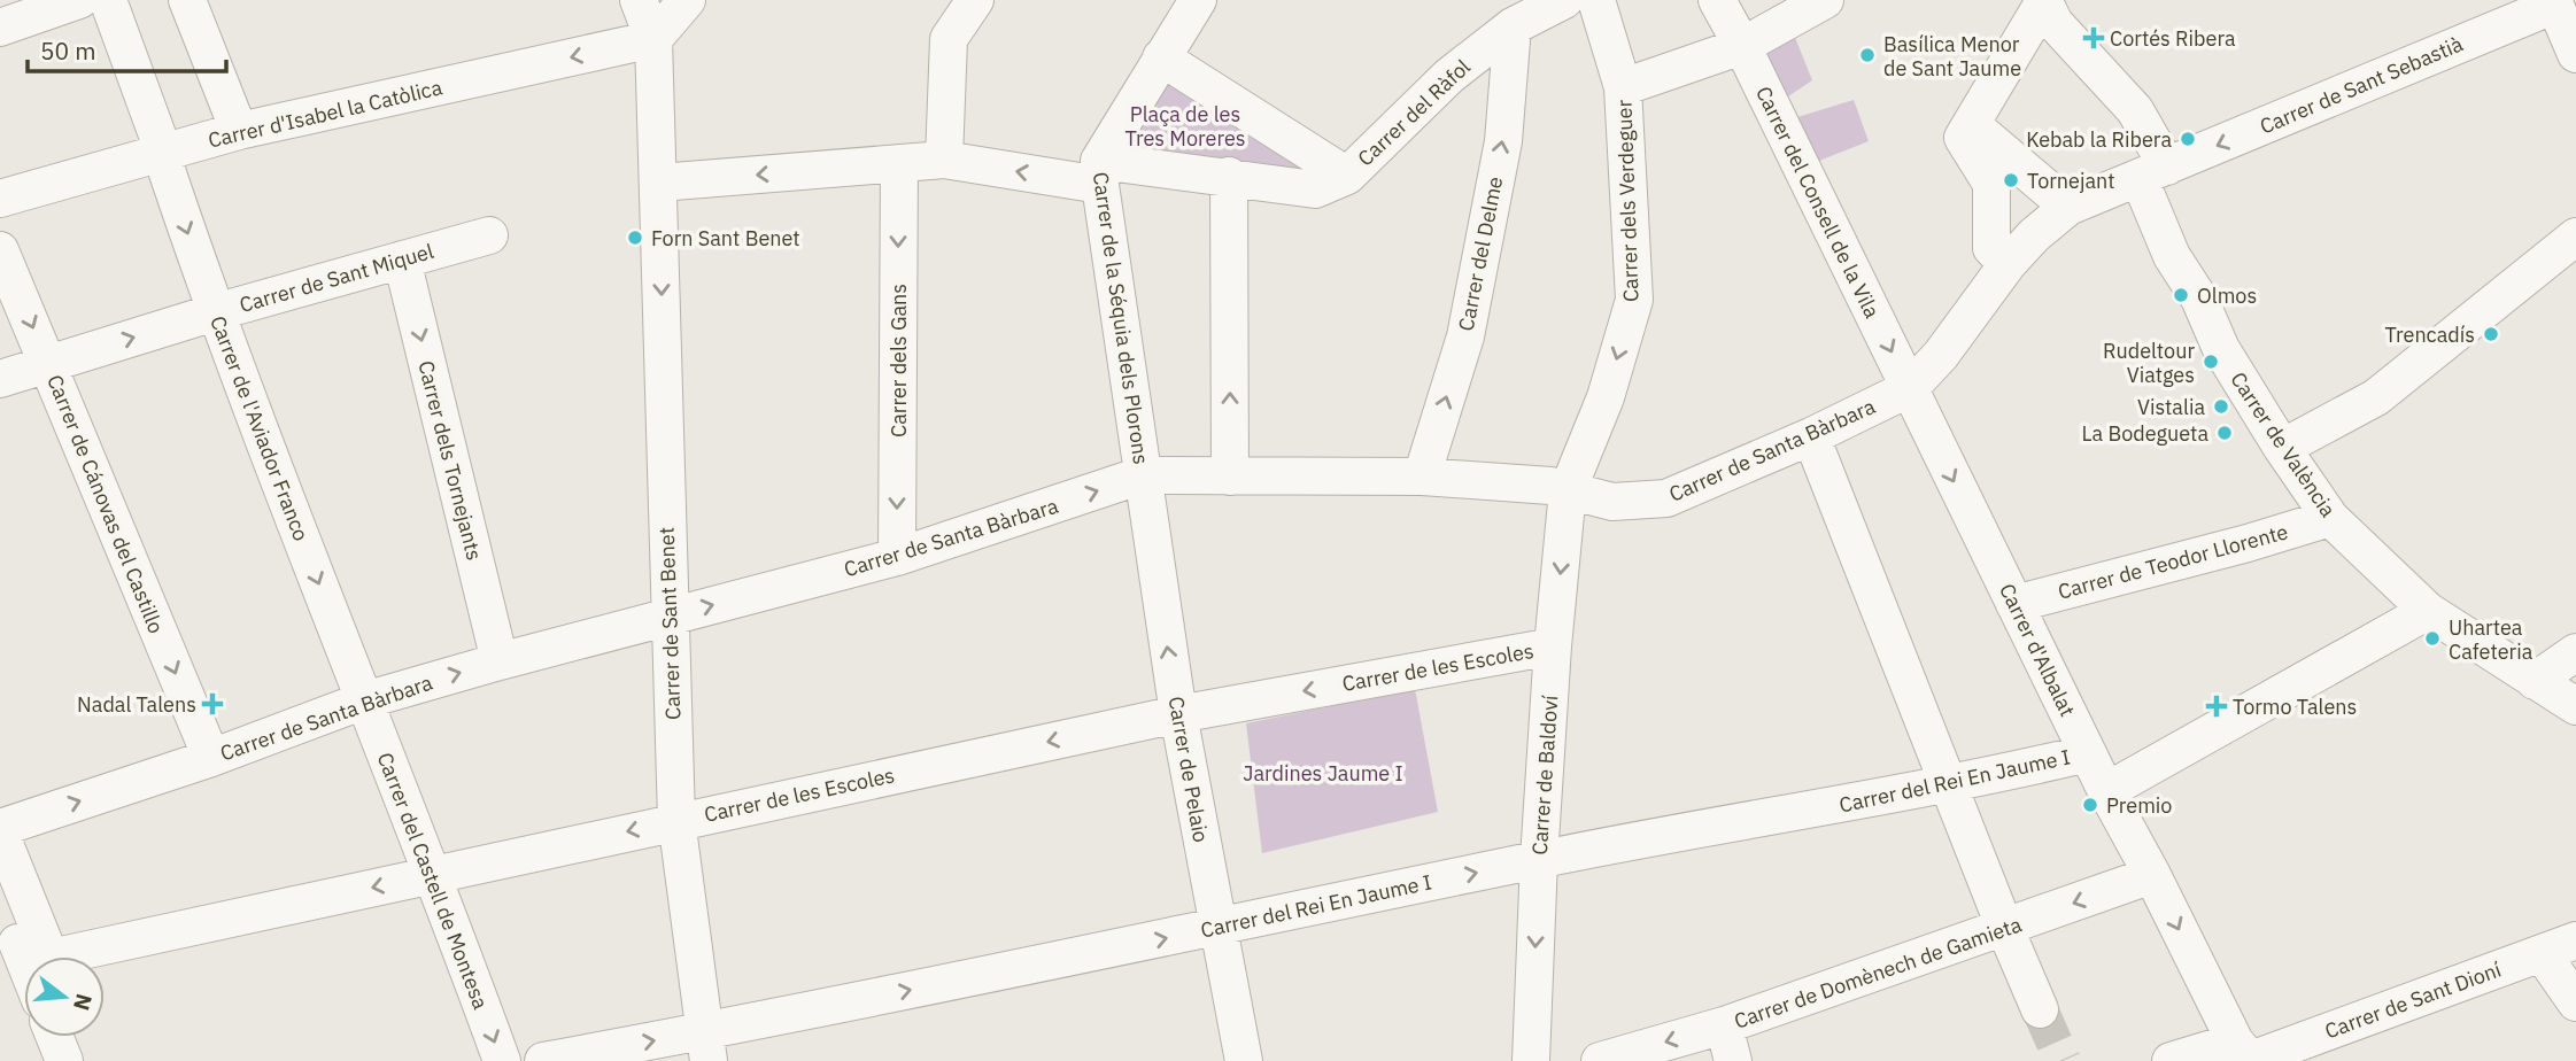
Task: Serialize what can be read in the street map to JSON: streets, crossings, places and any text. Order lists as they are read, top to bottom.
{
  "streets": {
    "street": [
      "Carrer de Sant Sebastià",
      "Carrer del Ràfol",
      "Carrer d'Isabel la Catòlica",
      "Carrer dels Verdeguer",
      "Carrer del Consell de la Vila",
      "Carrer del Delme",
      "Carrer de Sant Miquel",
      "Carrer de la Séquia dels Plorons",
      "Carrer dels Gans",
      "Carrer de l'Aviador Franco",
      "Carrer de València",
      "Carrer de Santa Bàrbara",
      "Carrer dels Tornejants",
      "Carrer de Cánovas del Castillo",
      "Carrer de Teodor Llorente",
      "Carrer de Sant Benet",
      "Carrer d'Albalat",
      "Carrer de les Escoles",
      "Carrer de Pelaio",
      "Carrer de Baldoví",
      "Carrer del Rei En Jaume I",
      "Carrer del Castell de Montesa",
      "Carrer de Domènech de Gamieta",
      "Carrer de Sant Dioní"
    ]
  },
  "crossings": [
    ["Carrer de Sant Sebastià", "Carrer del Consell de la Vila"],
    ["Carrer de Sant Sebastià", "Carrer de València"],
    ["Carrer de Sant Sebastià", "Carrer de Santa Bàrbara"],
    ["Carrer de Sant Sebastià", "Carrer d'Albalat"],
    ["Carrer del Ràfol", "Carrer del Delme"],
    ["Carrer d'Isabel la Catòlica", "Carrer de l'Aviador Franco"],
    ["Carrer d'Isabel la Catòlica", "Carrer de Sant Benet"],
    ["Carrer dels Verdeguer", "Carrer de Santa Bàrbara"],
    ["Carrer dels Verdeguer", "Carrer de Baldoví"],
    ["Carrer del Consell de la Vila", "Carrer de Santa Bàrbara"],
    ["Carrer del Consell de la Vila", "Carrer d'Albalat"],
    ["Carrer del Delme", "Carrer de Santa Bàrbara"],
    ["Carrer de Sant Miquel", "Carrer de l'Aviador Franco"],
    ["Carrer de Sant Miquel", "Carrer dels Tornejants"],
    ["Carrer de Sant Miquel", "Carrer de Cánovas del Castillo"],
    ["Carrer de la Séquia dels Plorons", "Carrer de Santa Bàrbara"],
    ["Carrer de la Séquia dels Plorons", "Carrer de Pelaio"],
    ["Carrer dels Gans", "Carrer de Santa Bàrbara"],
    ["Carrer de l'Aviador Franco", "Carrer de Santa Bàrbara"],
    ["Carrer de l'Aviador Franco", "Carrer del Castell de Montesa"],
    ["Carrer de València", "Carrer de Teodor Llorente"],
    ["Carrer de Santa Bàrbara", "Carrer dels Tornejants"],
    ["Carrer de Santa Bàrbara", "Carrer de Cánovas del Castillo"],
    ["Carrer de Santa Bàrbara", "Carrer de Sant Benet"],
    ["Carrer de Santa Bàrbara", "Carrer d'Albalat"],
    ["Carrer de Santa Bàrbara", "Carrer de Pelaio"],
    ["Carrer de Santa Bàrbara", "Carrer de Baldoví"],
    ["Carrer de Santa Bàrbara", "Carrer del Castell de Montesa"],
    ["Carrer de Teodor Llorente", "Carrer d'Albalat"],
    ["Carrer de Sant Benet", "Carrer de les Escoles"],
    ["Carrer de Sant Benet", "Carrer del Rei En Jaume I"],
    ["Carrer d'Albalat", "Carrer del Rei En Jaume I"],
    ["Carrer d'Albalat", "Carrer de Domènech de Gamieta"],
    ["Carrer d'Albalat", "Carrer de Sant Dioní"],
    ["Carrer de les Escoles", "Carrer de Pelaio"],
    ["Carrer de les Escoles", "Carrer de Baldoví"],
    ["Carrer de les Escoles", "Carrer del Castell de Montesa"],
    ["Carrer de Pelaio", "Carrer del Rei En Jaume I"],
    ["Carrer de Baldoví", "Carrer del Rei En Jaume I"]
  ],
  "one_way": [
    "Carrer d'Isabel la Catòlica",
    "Carrer dels Verdeguer",
    "Carrer dels Gans",
    "Carrer de l'Aviador Franco",
    "Carrer de Santa Bàrbara",
    "Carrer dels Tornejants",
    "Carrer de Cánovas del Castillo",
    "Carrer de Sant Benet",
    "Carrer de les Escoles",
    "Carrer de Pelaio",
    "Carrer del Rei En Jaume I",
    "Carrer del Castell de Montesa",
    "Carrer de Domènech de Gamieta"
  ],
  "parks": ["Plaça de les Tres Moreres", "Jardines Jaume I"],
  "places": {
    "health": ["Cortés Ribera", "Nadal Talens", "Tormo Talens"],
    "other": [
      "Basílica Menor de Sant Jaume",
      "Kebab la Ribera",
      "Tornejant",
      "Forn Sant Benet",
      "Olmos",
      "Trencadís",
      "Rudeltour Viatges",
      "Vistalia",
      "La Bodegueta",
      "Uhartea Cafeteria",
      "Premio"
    ]
  },
  "scale_bar": "50 m",
  "north": "right"
}
